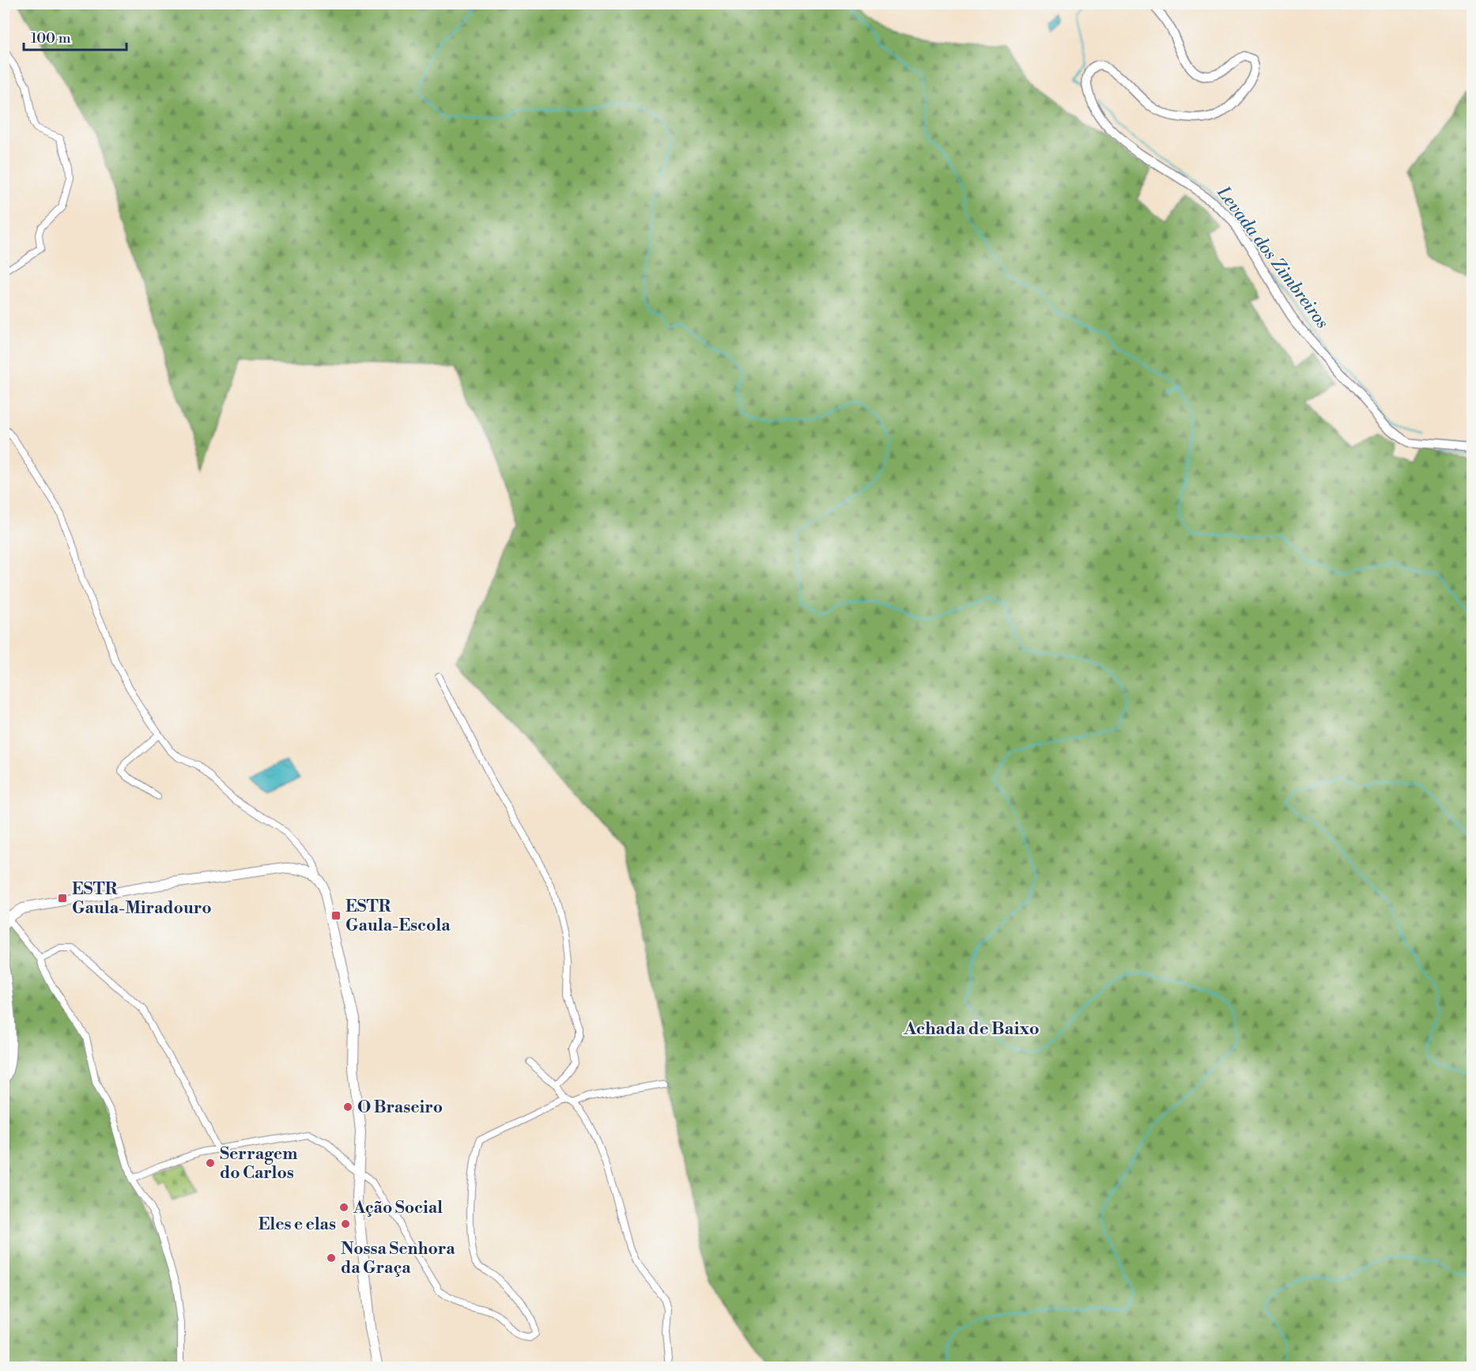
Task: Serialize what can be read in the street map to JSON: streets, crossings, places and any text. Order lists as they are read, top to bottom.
{
  "districts": ["Achada de Baixo"],
  "water": ["Levada dos Zimbreiros"],
  "places": {
    "transit": ["ESTR Gaula-Miradouro", "ESTR Gaula-Escola"],
    "other": [
      "O Braseiro",
      "Serragem do Carlos",
      "Ação Social",
      "Eles e elas",
      "Nossa Senhora da Graça"
    ]
  },
  "scale_bar": "100 m"
}
